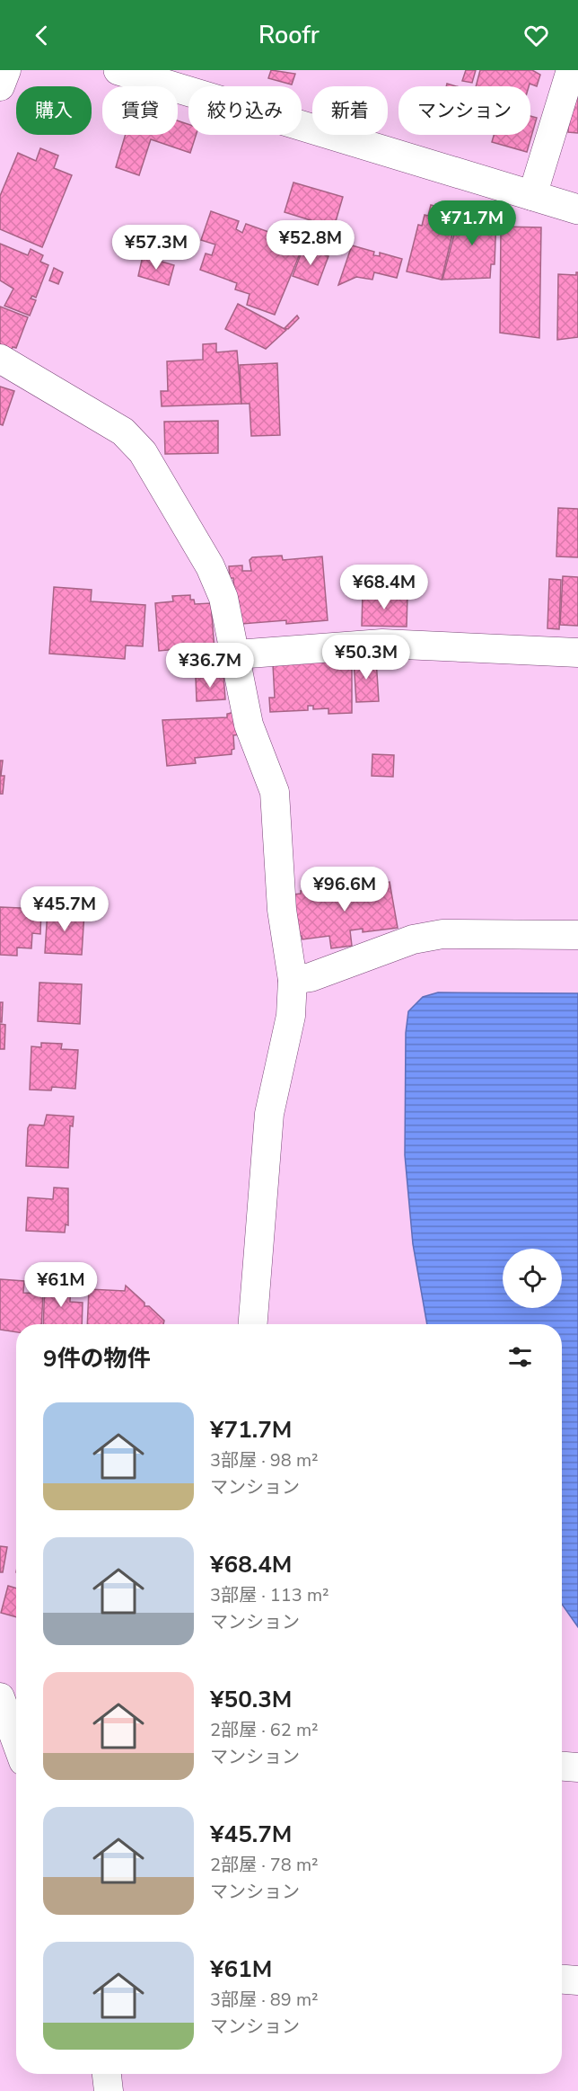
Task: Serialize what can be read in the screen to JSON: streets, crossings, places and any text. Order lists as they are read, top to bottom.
{
  "page": {
    "header": "Roofr",
    "chip": [
      "購入",
      "賃貸",
      "絞り込み",
      "新着",
      "マンション"
    ],
    "price": [
      "¥71.7M",
      "¥52.8M",
      "¥57.3M",
      "¥68.4M",
      "¥50.3M",
      "¥36.7M",
      "¥96.6M",
      "¥45.7M",
      "¥61M"
    ],
    "heading": "9件の物件",
    "list": [
      {
        "name": "¥71.7M",
        "note": "3部屋 · 98 m² · マンション"
      },
      {
        "name": "¥68.4M",
        "note": "3部屋 · 113 m² · マンション"
      },
      {
        "name": "¥50.3M",
        "note": "2部屋 · 62 m² · マンション"
      },
      {
        "name": "¥45.7M",
        "note": "2部屋 · 78 m² · マンション"
      },
      {
        "name": "¥61M",
        "note": "3部屋 · 89 m² · マンション"
      }
    ]
  }
}
